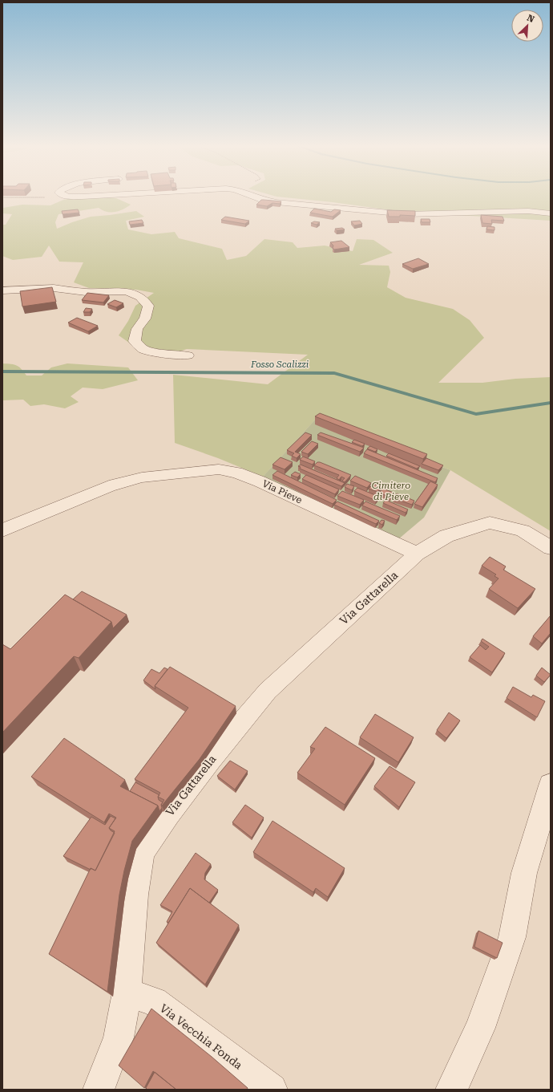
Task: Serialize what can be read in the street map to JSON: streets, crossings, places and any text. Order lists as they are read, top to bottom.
{
  "streets": {
    "street": ["Via Pieve", "Via Gattarella", "Via Vecchia Fonda"]
  },
  "crossings": [
    ["Via Pieve", "Via Gattarella"],
    ["Via Gattarella", "Via Vecchia Fonda"]
  ],
  "water": ["Fosso Scalizzi"],
  "parks": ["Cimitero di Pieve"],
  "north": "top right"
}
